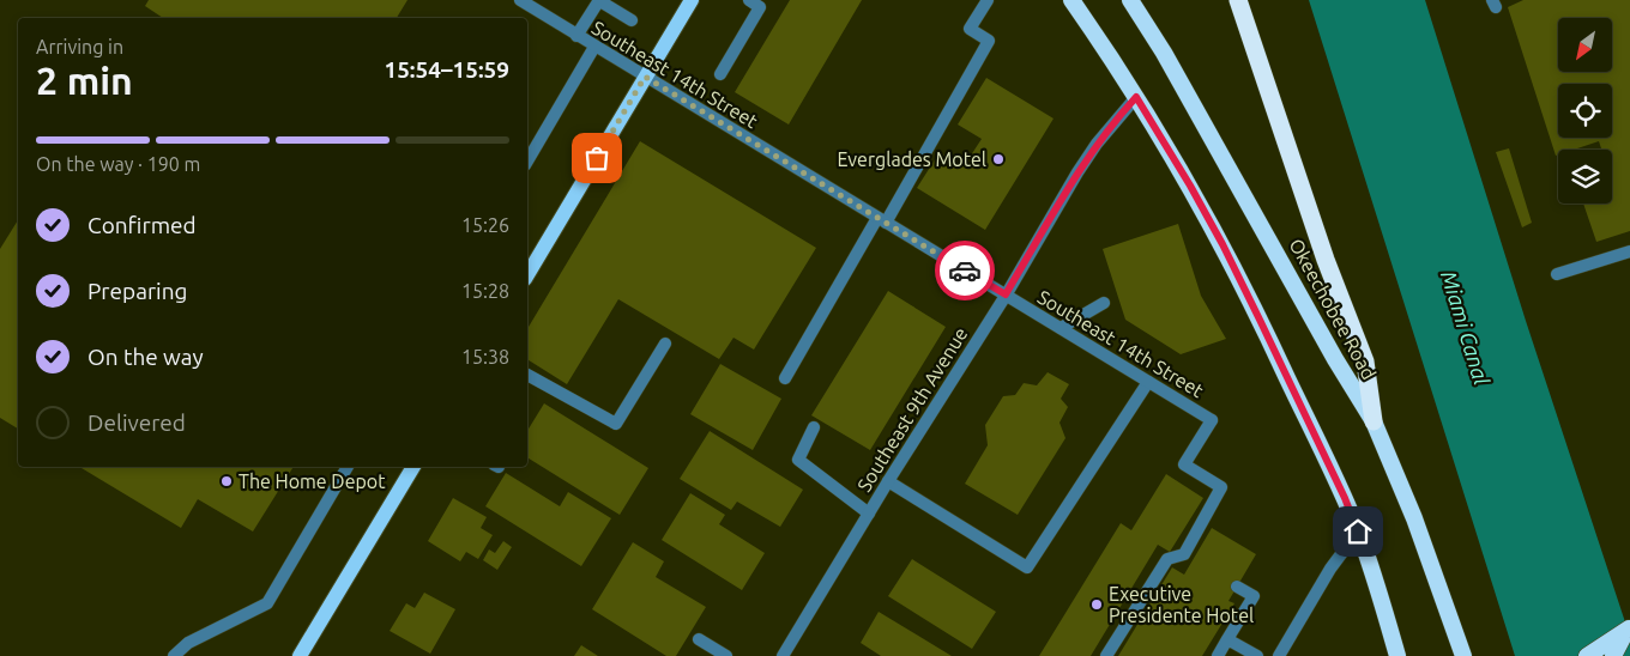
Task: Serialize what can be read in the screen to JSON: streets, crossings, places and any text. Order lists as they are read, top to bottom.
{
  "streets": {
    "highway": ["Okeechobee Road"],
    "street": ["Southeast 14th Street", "Southeast 9th Avenue"]
  },
  "crossings": [
    ["Southeast 14th Street", "Southeast 9th Avenue"]
  ],
  "water": ["Miami Canal"],
  "places": ["Everglades Motel", "The Home Depot", "Executive Presidente Hotel"],
  "north": "bottom left",
  "page": {
    "heading": ["2 min", "Arriving in", "15:54–15:59"],
    "bar": "On the way · 190 m",
    "list": [
      ["Confirmed", "15:26"],
      ["Preparing", "15:28"],
      ["On the way", "15:38"],
      "Delivered"
    ]
  }
}
